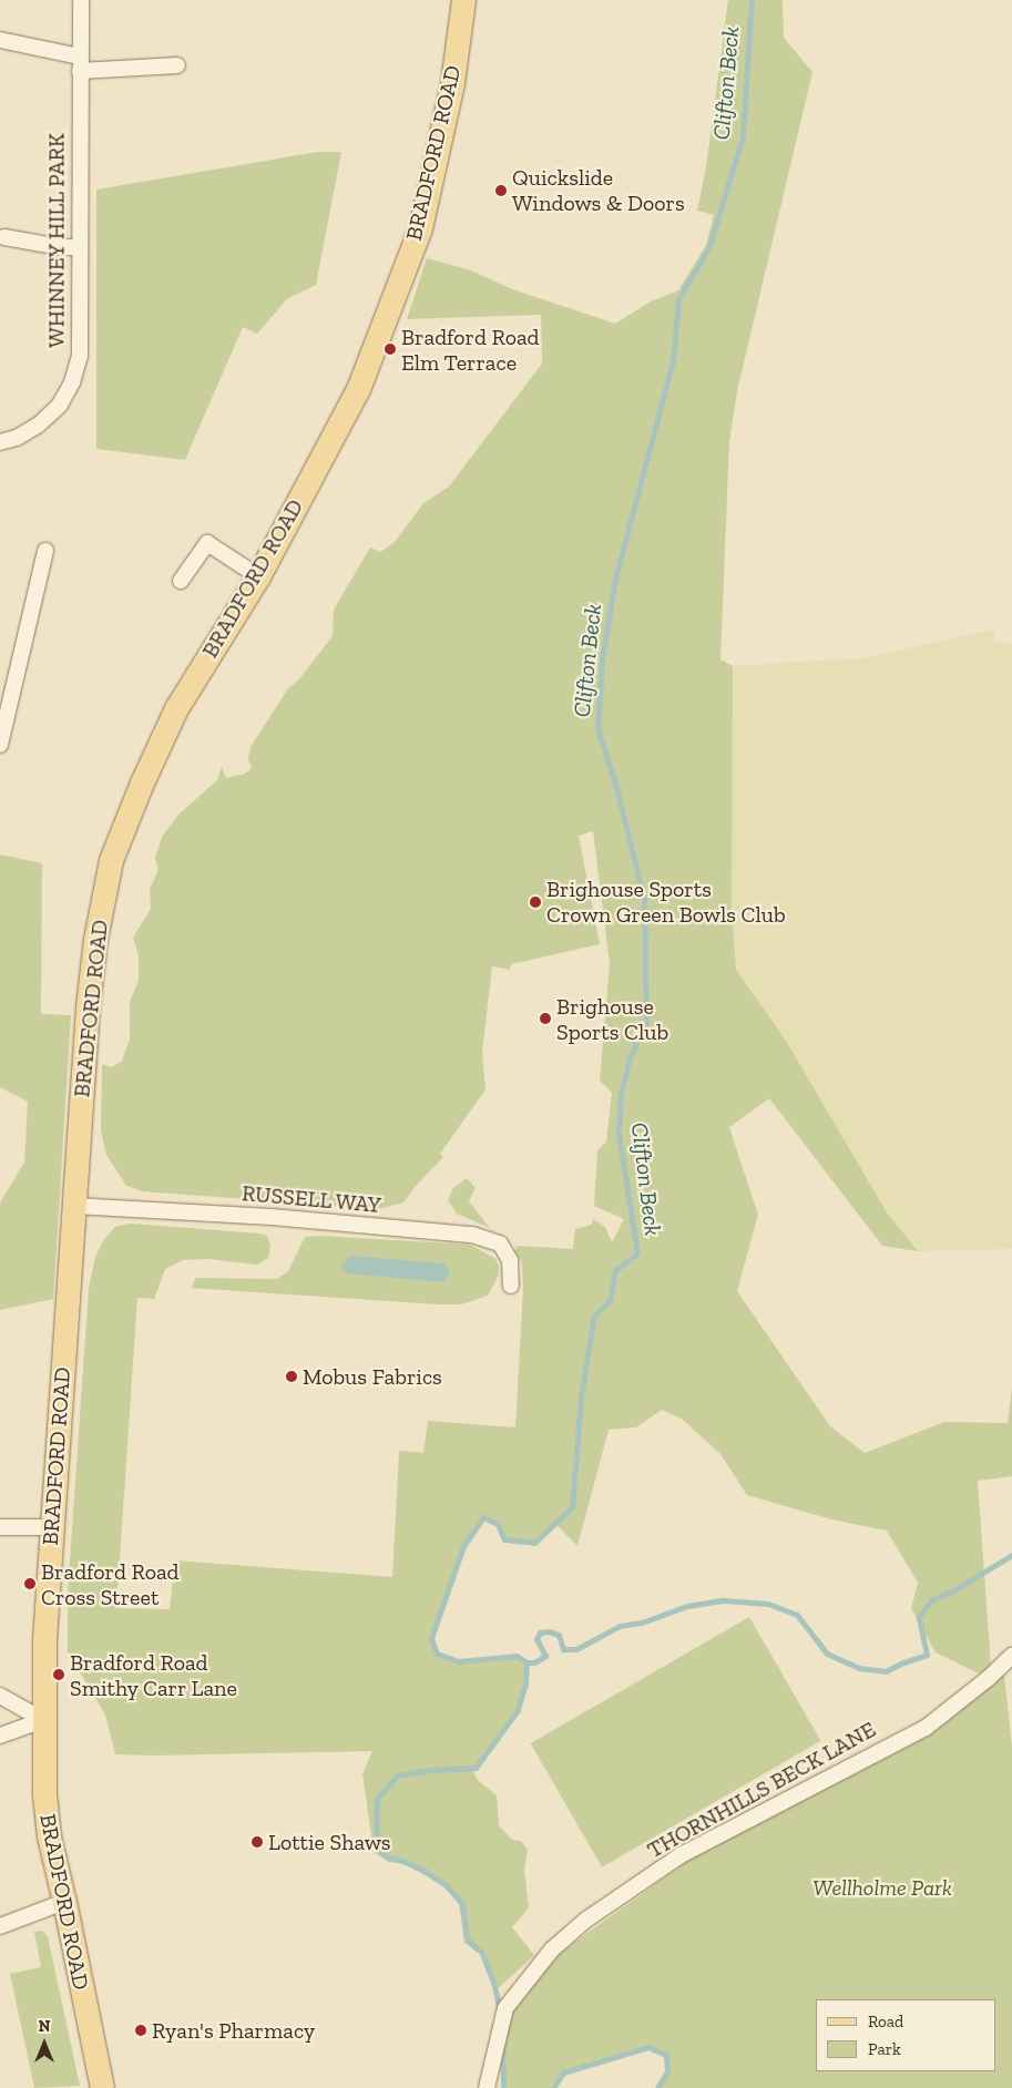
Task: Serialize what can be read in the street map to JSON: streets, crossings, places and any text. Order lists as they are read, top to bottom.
{
  "streets": {
    "main road": ["BRADFORD ROAD"],
    "street": ["WHINNEY HILL PARK", "RUSSELL WAY", "THORNHILLS BECK LANE"]
  },
  "crossings": [
    ["BRADFORD ROAD", "RUSSELL WAY"]
  ],
  "water": ["Clifton Beck"],
  "parks": ["Wellholme Park"],
  "places": [
    "Quickslide Windows & Doors",
    "Bradford Road Elm Terrace",
    "Brighouse Sports Crown Green Bowls Club",
    "Brighouse Sports Club",
    "Mobus Fabrics",
    "Bradford Road Cross Street",
    "Bradford Road Smithy Carr Lane",
    "Lottie Shaws",
    "Ryan's Pharmacy"
  ],
  "legend": ["Road", "Park"],
  "north": "top"
}
